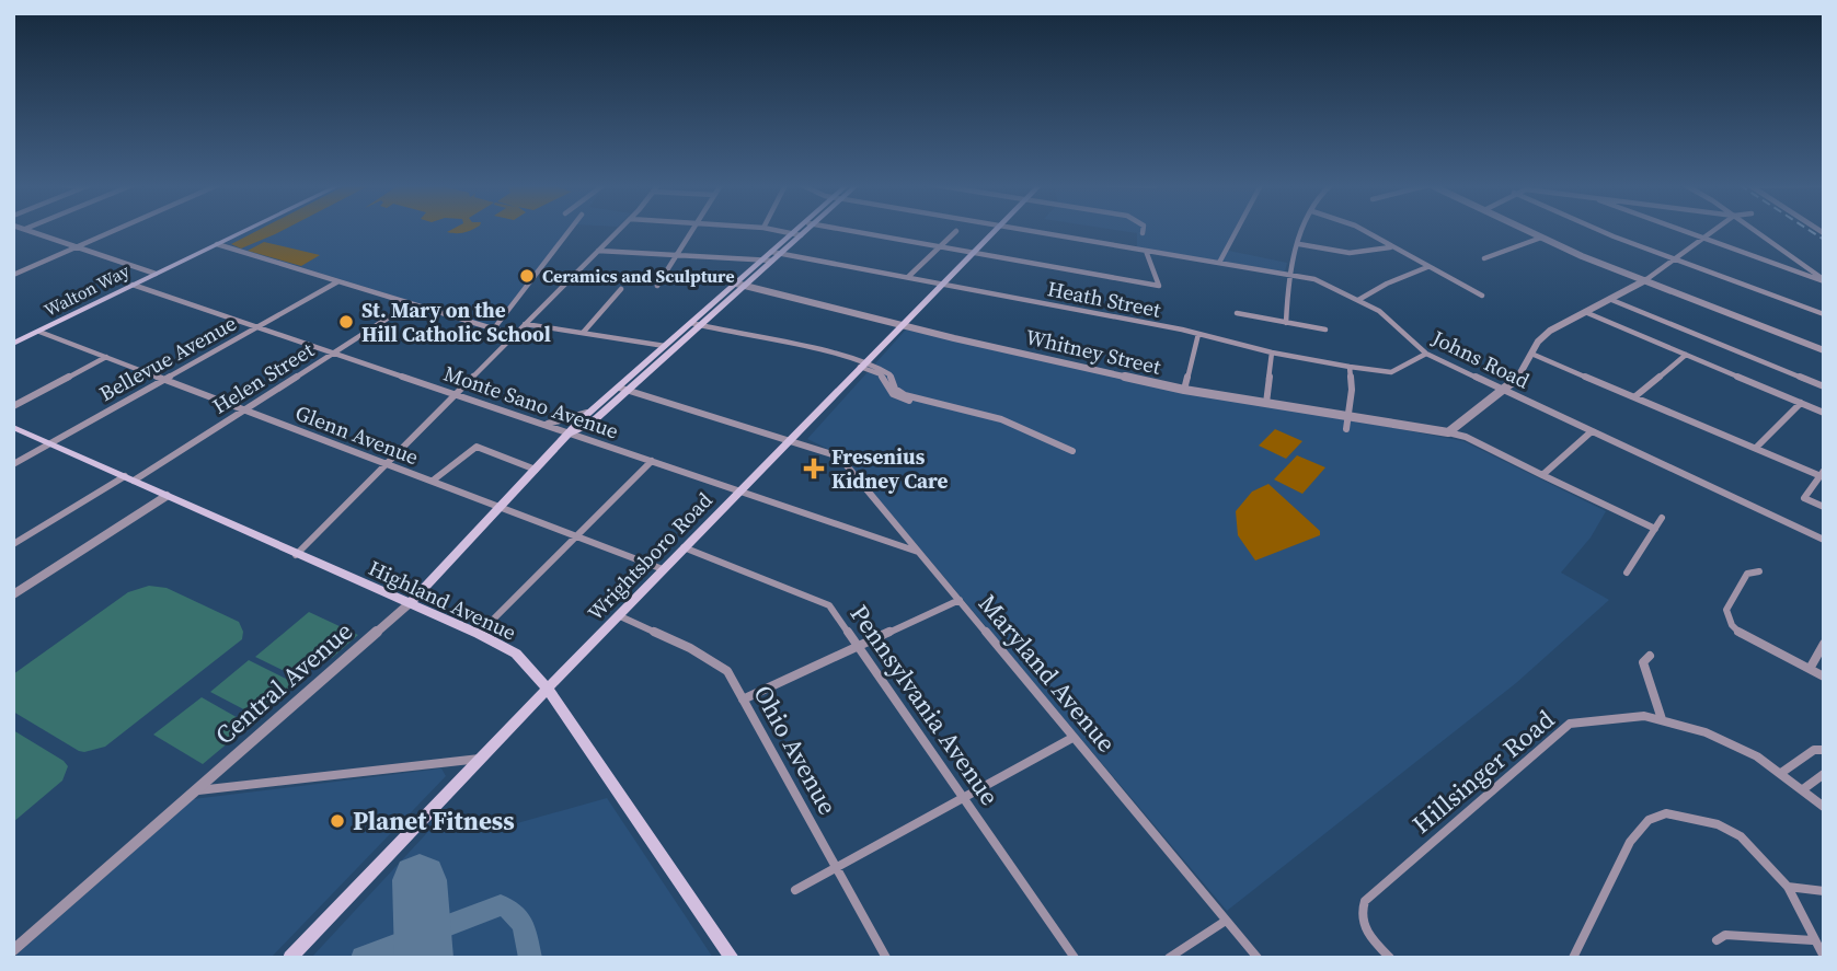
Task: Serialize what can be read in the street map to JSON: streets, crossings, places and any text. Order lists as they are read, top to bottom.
{
  "streets": {
    "main road": [
      "Walton Way",
      "Wrightsboro Road",
      "Highland Avenue",
      "Central Avenue"
    ],
    "street": [
      "Heath Street",
      "Whitney Street",
      "Bellevue Avenue",
      "Johns Road",
      "Helen Street",
      "Monte Sano Avenue",
      "Glenn Avenue",
      "Maryland Avenue",
      "Pennsylvania Avenue",
      "Ohio Avenue",
      "Hillsinger Road"
    ]
  },
  "crossings": [
    ["Walton Way", "Monte Sano Avenue"],
    ["Walton Way", "Glenn Avenue"],
    ["Heath Street", "Johns Road"],
    ["Heath Street", "Wrightsboro Road"],
    ["Heath Street", "Central Avenue"],
    ["Whitney Street", "Wrightsboro Road"],
    ["Whitney Street", "Central Avenue"],
    ["Bellevue Avenue", "Monte Sano Avenue"],
    ["Bellevue Avenue", "Glenn Avenue"],
    ["Bellevue Avenue", "Highland Avenue"],
    ["Helen Street", "Monte Sano Avenue"],
    ["Helen Street", "Glenn Avenue"],
    ["Helen Street", "Highland Avenue"],
    ["Monte Sano Avenue", "Wrightsboro Road"],
    ["Monte Sano Avenue", "Maryland Avenue"],
    ["Monte Sano Avenue", "Central Avenue"],
    ["Glenn Avenue", "Wrightsboro Road"],
    ["Glenn Avenue", "Central Avenue"],
    ["Wrightsboro Road", "Highland Avenue"],
    ["Wrightsboro Road", "Maryland Avenue"],
    ["Wrightsboro Road", "Pennsylvania Avenue"],
    ["Wrightsboro Road", "Ohio Avenue"],
    ["Highland Avenue", "Central Avenue"],
    ["Maryland Avenue", "Central Avenue"]
  ],
  "places": {
    "other": ["Ceramics and Sculpture", "St. Mary on the Hill Catholic School", "Planet Fitness"],
    "health": ["Fresenius Kidney Care"]
  }
}
